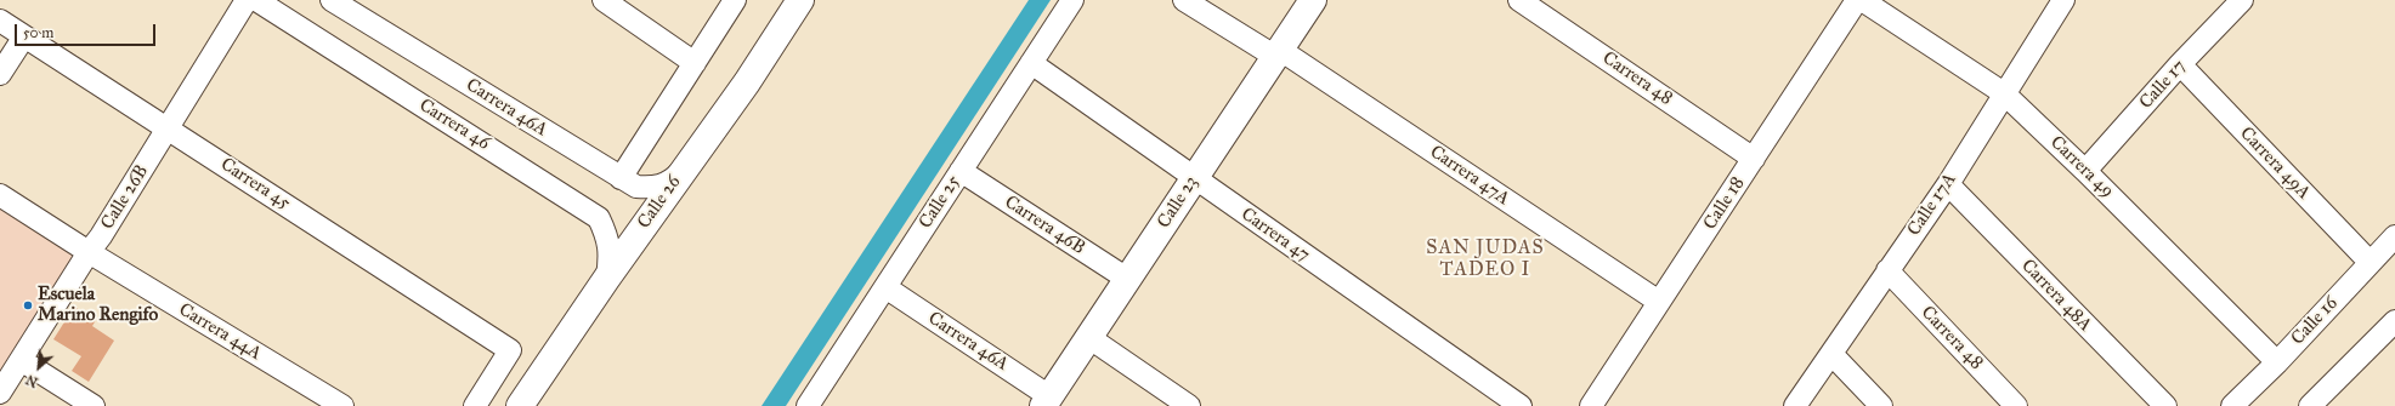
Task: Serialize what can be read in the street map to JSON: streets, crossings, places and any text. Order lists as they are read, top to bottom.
{
  "streets": {
    "main road": ["Calle 26", "Calle 23"],
    "street": [
      "Carrera 48",
      "Calle 17",
      "Carrera 46A",
      "Carrera 46",
      "Carrera 49A",
      "Carrera 49",
      "Carrera 47A",
      "Carrera 45",
      "Calle 26B",
      "Calle 25",
      "Calle 18",
      "Calle 17A",
      "Carrera 46B",
      "Carrera 47",
      "Carrera 48A",
      "Calle 16",
      "Carrera 44A"
    ]
  },
  "crossings": [
    ["Carrera 48", "Calle 18"],
    ["Carrera 48", "Calle 17A"],
    ["Calle 17", "Carrera 49A"],
    ["Calle 17", "Carrera 49"],
    ["Carrera 46A", "Calle 26"],
    ["Carrera 46A", "Calle 25"],
    ["Carrera 46A", "Calle 23"],
    ["Carrera 46", "Calle 26"],
    ["Carrera 49A", "Calle 16"],
    ["Carrera 49", "Calle 17A"],
    ["Carrera 49", "Calle 16"],
    ["Carrera 47A", "Calle 23"],
    ["Carrera 47A", "Calle 18"],
    ["Carrera 45", "Calle 26B"],
    ["Calle 26B", "Carrera 44A"],
    ["Calle 25", "Carrera 46B"],
    ["Calle 25", "Carrera 47"],
    ["Calle 23", "Carrera 46B"],
    ["Calle 23", "Carrera 47"],
    ["Calle 17A", "Carrera 48A"]
  ],
  "districts": ["SAN JUDAS TADEO I"],
  "places": ["Escuela Marino Rengifo"],
  "scale_bar": "50 m",
  "north": "bottom left"
}
